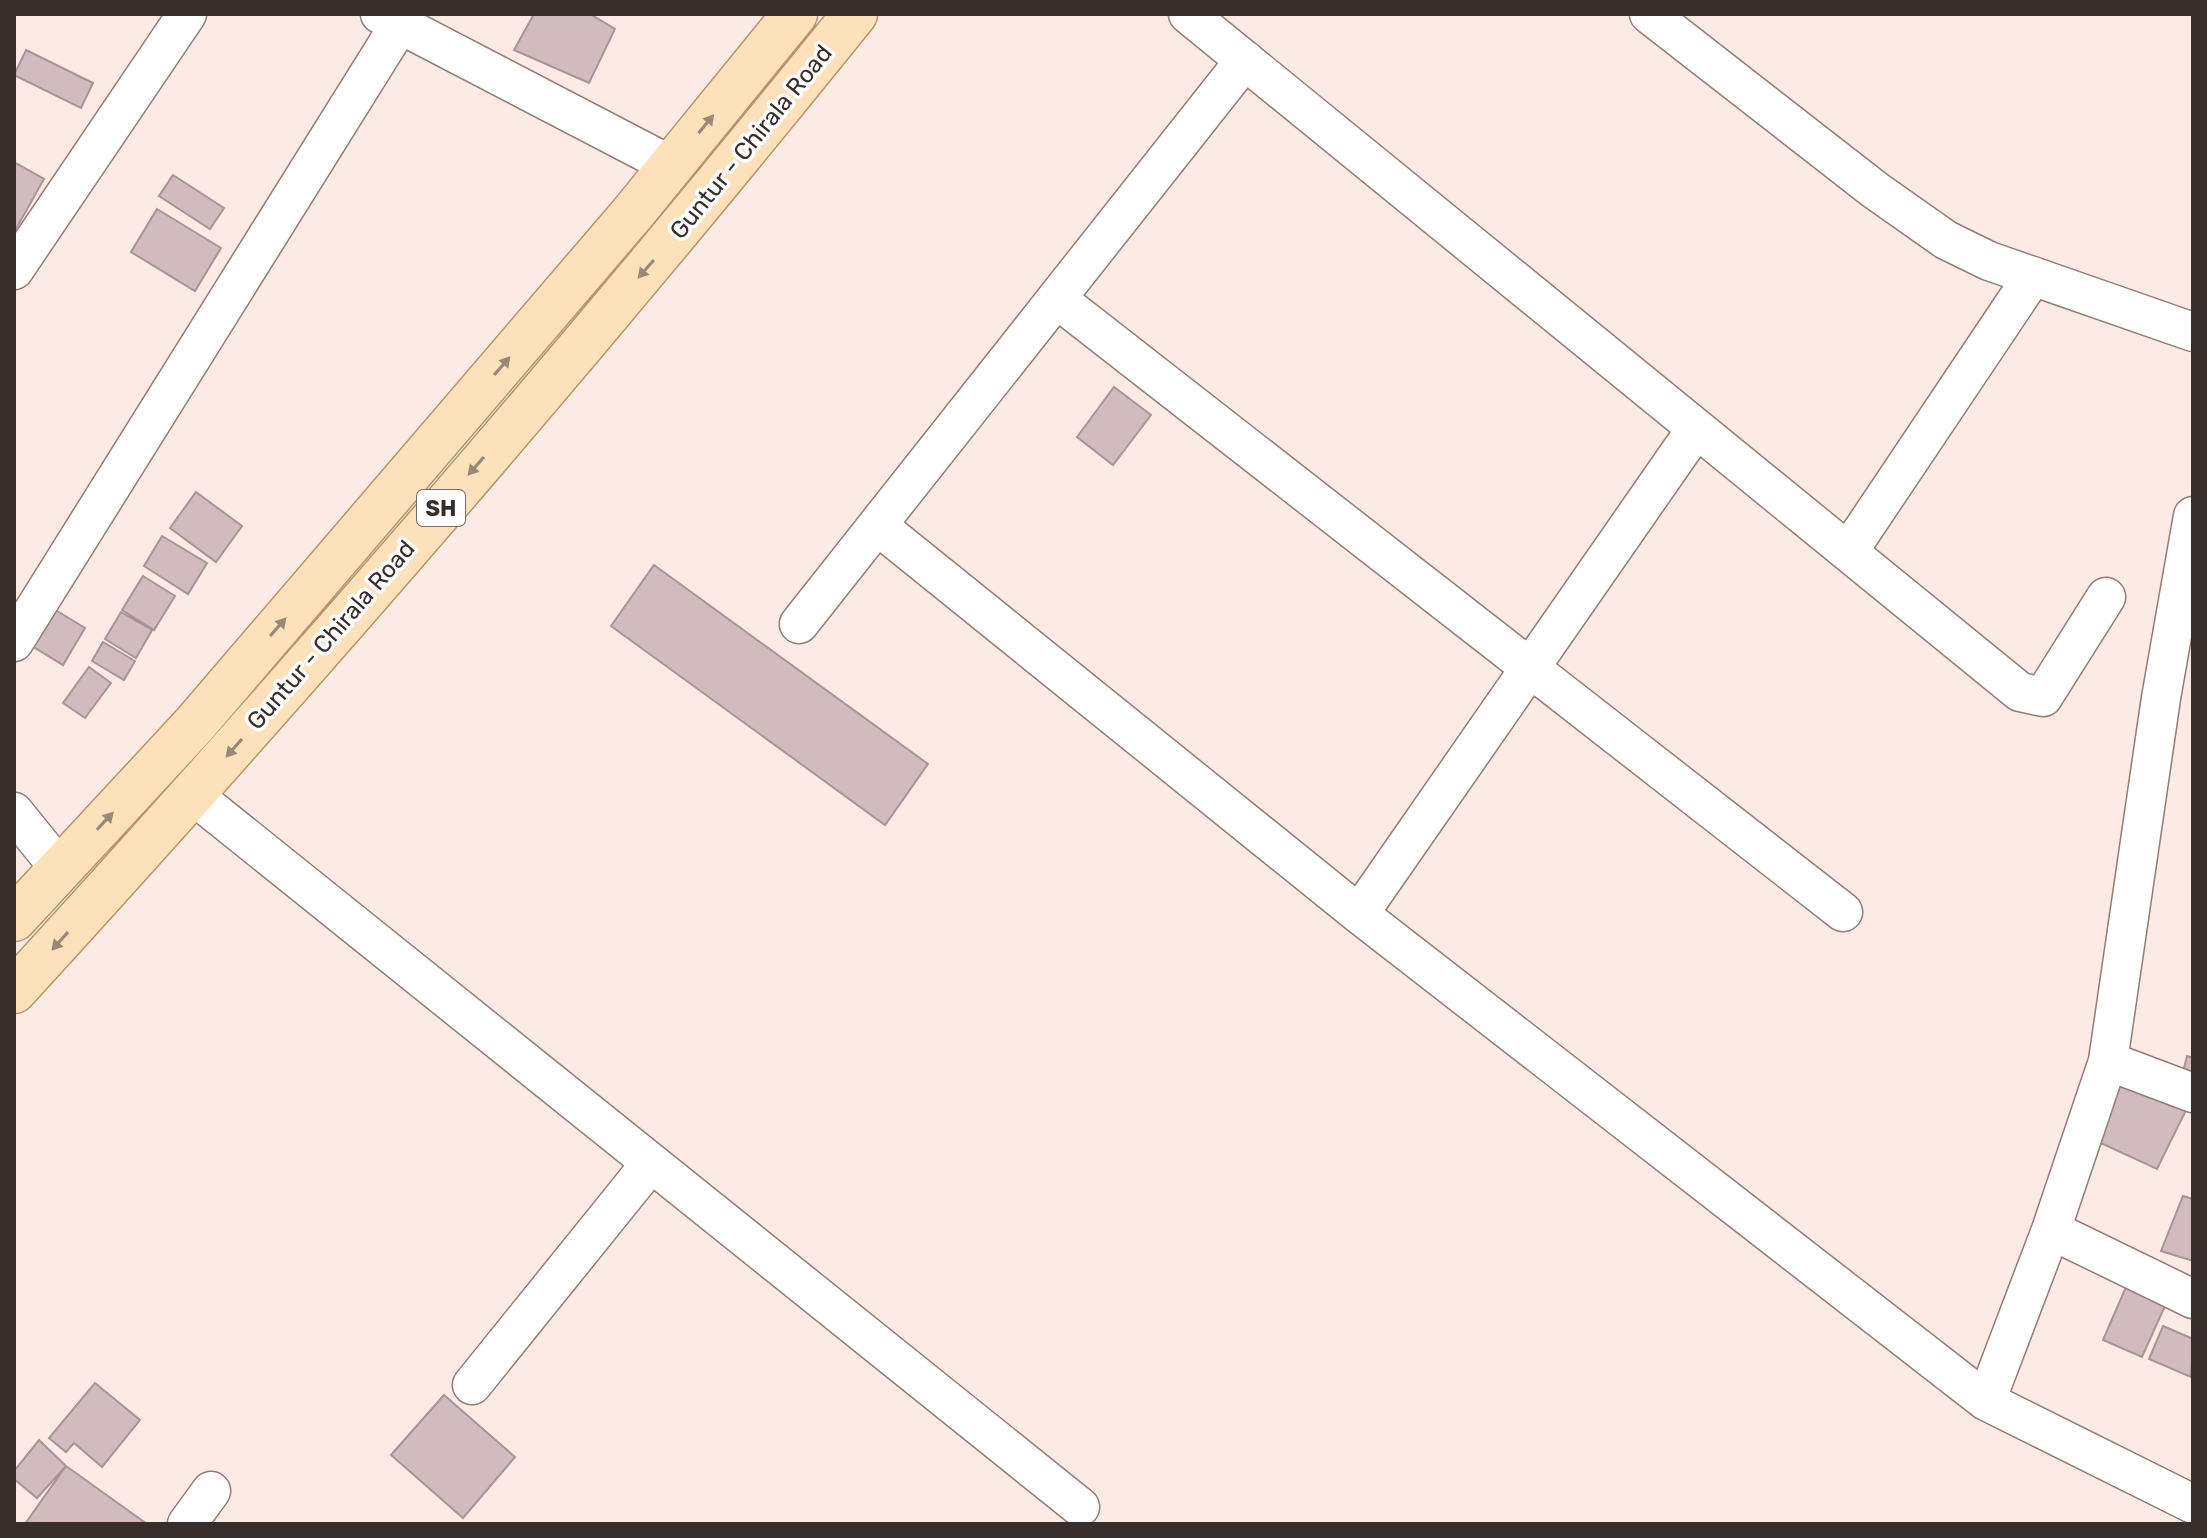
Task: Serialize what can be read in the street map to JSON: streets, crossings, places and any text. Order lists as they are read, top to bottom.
{
  "streets": {
    "main road": ["Guntur - Chirala Road", "SH"]
  }
}
